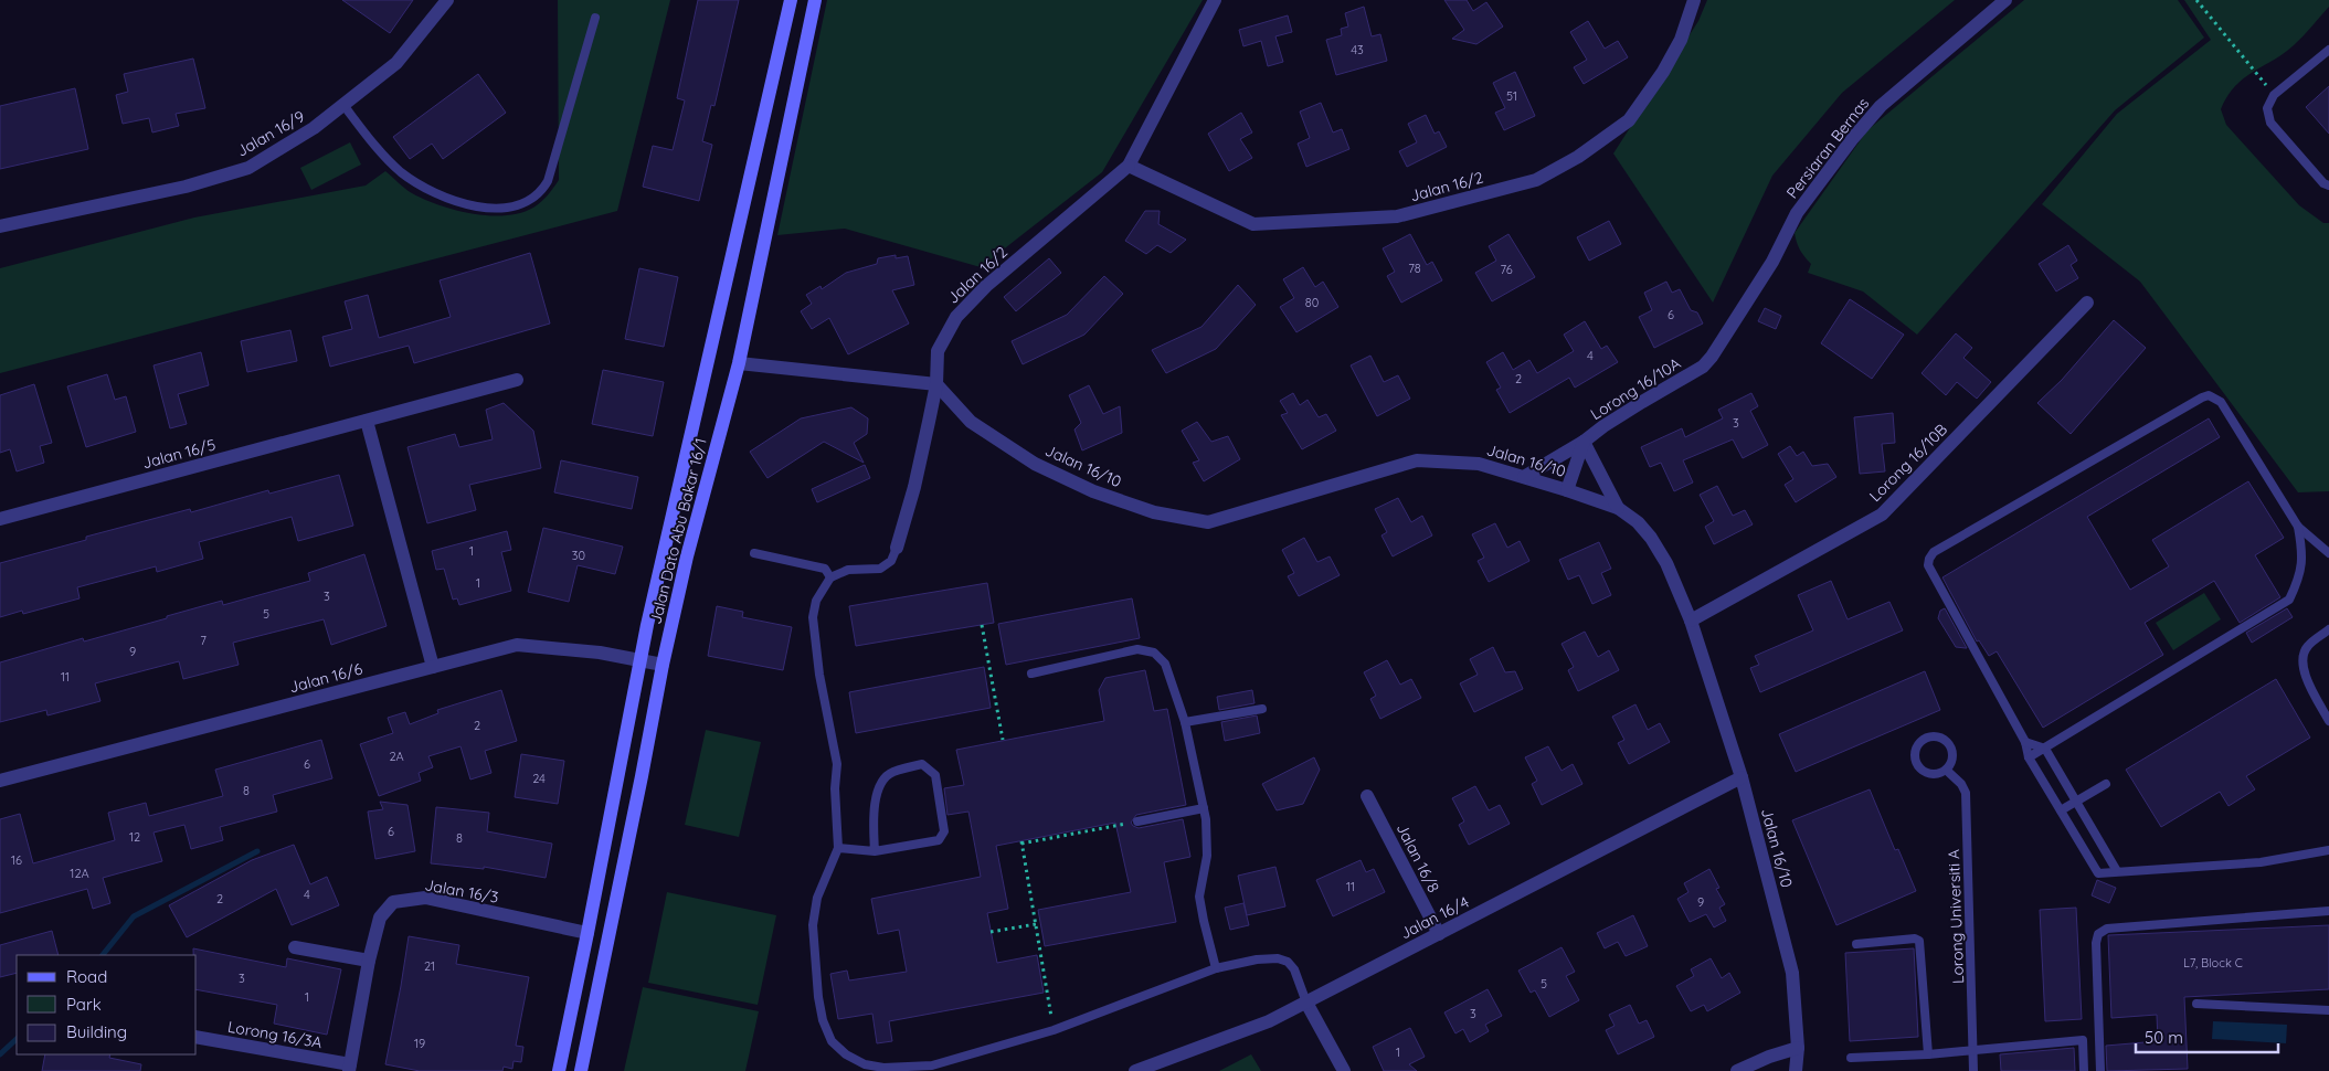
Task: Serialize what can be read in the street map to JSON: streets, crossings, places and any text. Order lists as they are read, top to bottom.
{
  "streets": {
    "main road": ["Jalan Dato Abu Bakar 16/1"],
    "street": [
      "Jalan 16/9",
      "Persiaran Bernas",
      "Jalan 16/2",
      "Lorong 16/10A",
      "Jalan 16/5",
      "Jalan 16/10",
      "Lorong 16/10B",
      "Jalan 16/6",
      "Jalan 16/8",
      "Jalan 16/3",
      "Jalan 16/4",
      "Lorong 16/3A"
    ],
    "lane": ["Lorong Universiti A"]
  },
  "crossings": [
    ["Persiaran Bernas", "Lorong 16/10A"],
    ["Jalan 16/2", "Jalan 16/10"],
    ["Lorong 16/10A", "Jalan 16/10"],
    ["Jalan 16/10", "Lorong 16/10B"],
    ["Jalan 16/10", "Jalan 16/4"],
    ["Jalan Dato Abu Bakar 16/1", "Jalan 16/6"],
    ["Jalan Dato Abu Bakar 16/1", "Jalan 16/3"],
    ["Jalan 16/8", "Jalan 16/4"],
    ["Jalan 16/3", "Lorong 16/3A"]
  ],
  "house_numbers": [
    "43",
    "51",
    "78",
    "76",
    "80",
    "6",
    "4",
    "2",
    "3",
    "1",
    "30",
    "1",
    "3",
    "5",
    "7",
    "9",
    "11",
    "2",
    "2A",
    "6",
    "24",
    "8",
    "6",
    "12",
    "8",
    "16",
    "12A",
    "11",
    "4",
    "2",
    "9",
    "L7, Block C",
    "21",
    "3",
    "5",
    "1",
    "3",
    "19",
    "1"
  ],
  "legend": ["Road", "Park", "Building"],
  "scale_bar": "50 m"
}
